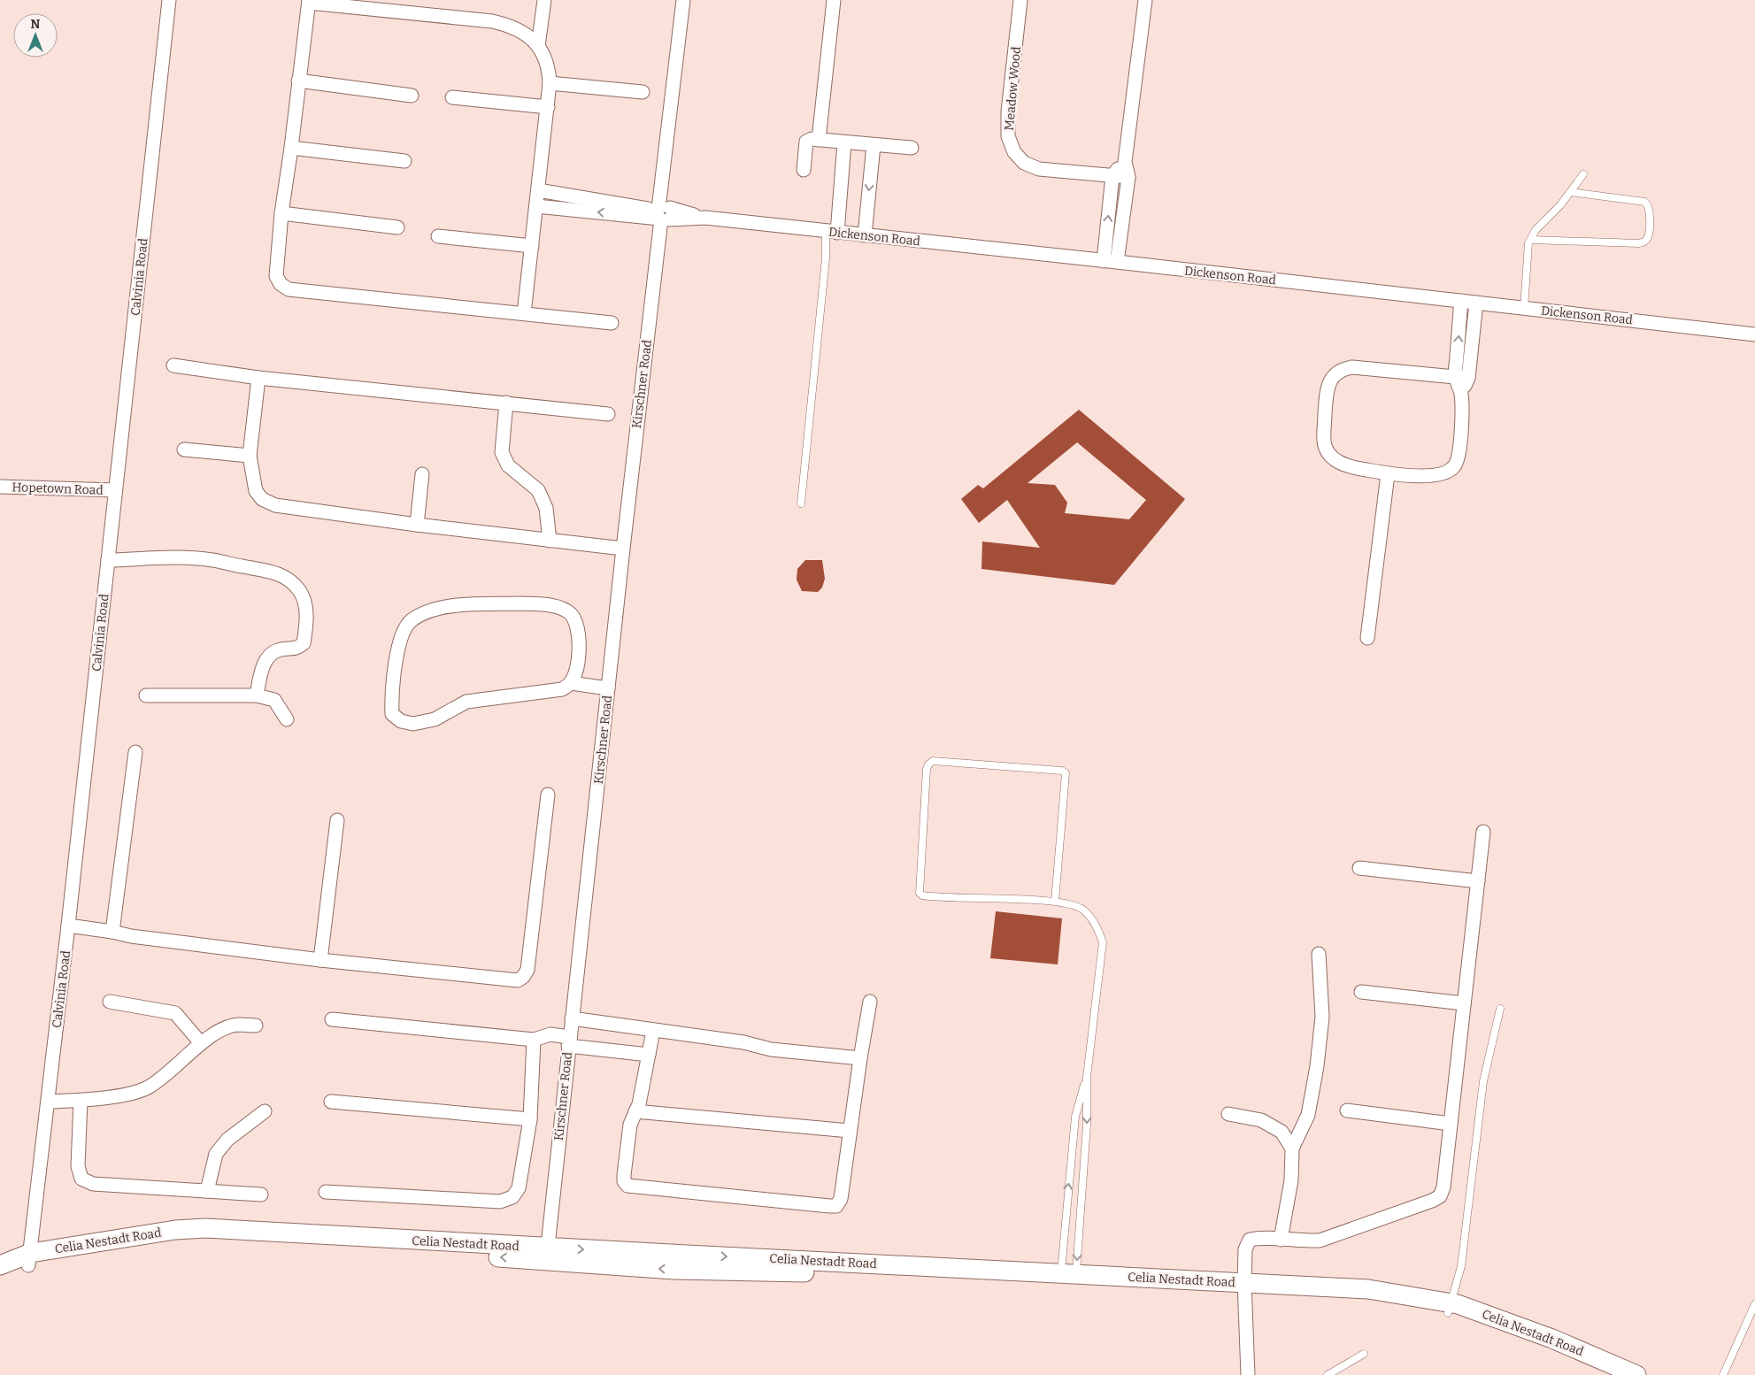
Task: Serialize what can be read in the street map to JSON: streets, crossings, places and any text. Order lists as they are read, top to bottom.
{
  "streets": {
    "street": [
      "Meadow Wood",
      "Dickenson Road",
      "Calvinia Road",
      "Kirschner Road",
      "Hopetown Road",
      "Celia Nestadt Road"
    ]
  },
  "crossings": [
    ["Dickenson Road", "Kirschner Road"],
    ["Calvinia Road", "Hopetown Road"],
    ["Calvinia Road", "Celia Nestadt Road"],
    ["Kirschner Road", "Celia Nestadt Road"]
  ],
  "north": "top"
}
